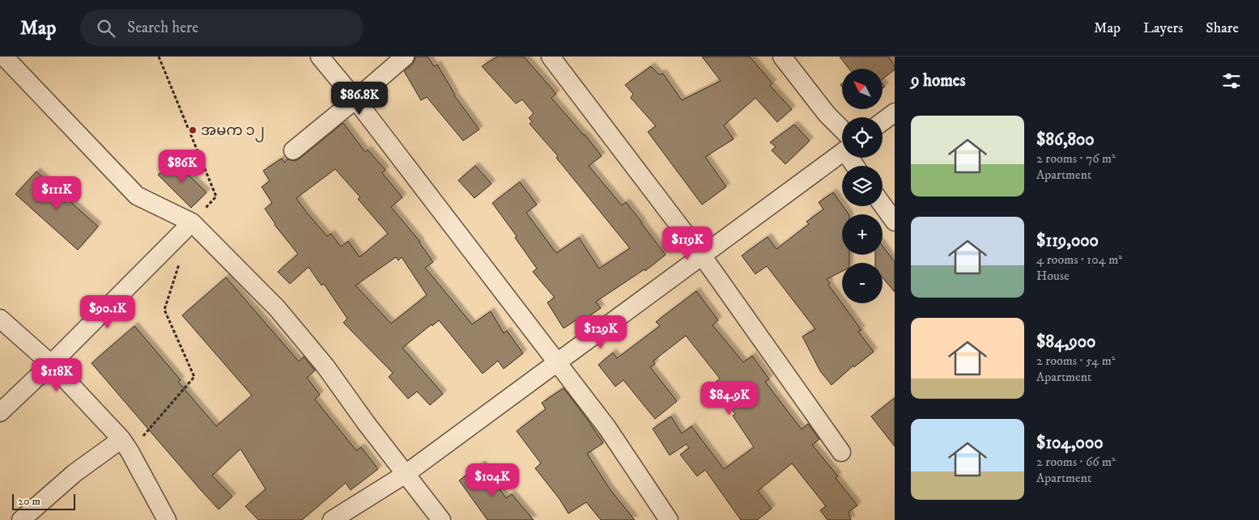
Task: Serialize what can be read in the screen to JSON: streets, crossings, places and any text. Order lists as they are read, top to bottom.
{
  "places": ["အမက ၁၂"],
  "scale_bar": "20 m",
  "north": "top left",
  "page": {
    "header": "Map",
    "search": "Search here",
    "nav": ["Map", "Layers", "Share"],
    "heading": "9 homes",
    "map_buttons": ["+", "−"],
    "price": [
      "$86.8K",
      "$86K",
      "$111K",
      "$119K",
      "$90.1K",
      "$129K",
      "$118K",
      "$84.9K",
      "$104K"
    ],
    "list": [
      {
        "name": "$86,800",
        "note": "2 rooms · 76 m² · Apartment"
      },
      {
        "name": "$119,000",
        "note": "4 rooms · 104 m² · House"
      },
      {
        "name": "$84,900",
        "note": "2 rooms · 54 m² · Apartment"
      },
      {
        "name": "$104,000",
        "note": "2 rooms · 66 m² · Apartment"
      }
    ],
    "scale": "20 m"
  }
}
